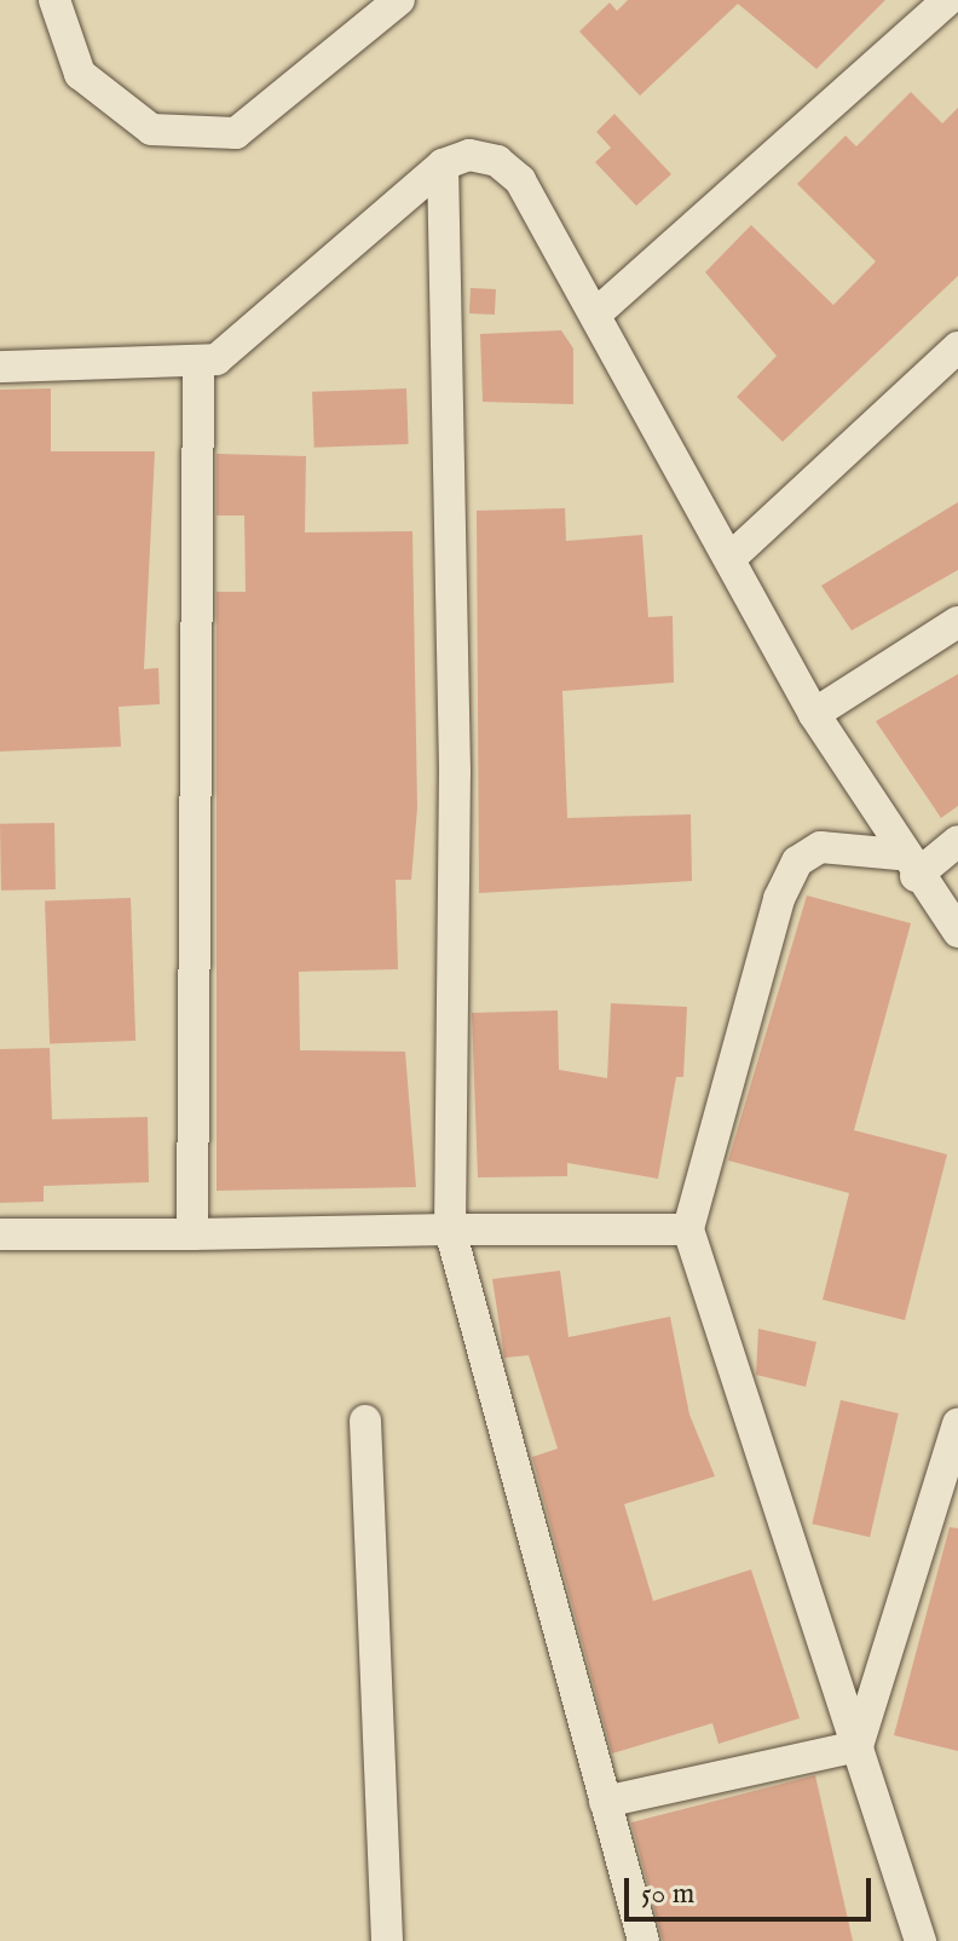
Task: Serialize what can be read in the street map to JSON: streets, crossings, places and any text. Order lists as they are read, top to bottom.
{
  "scale_bar": "50 m"
}
